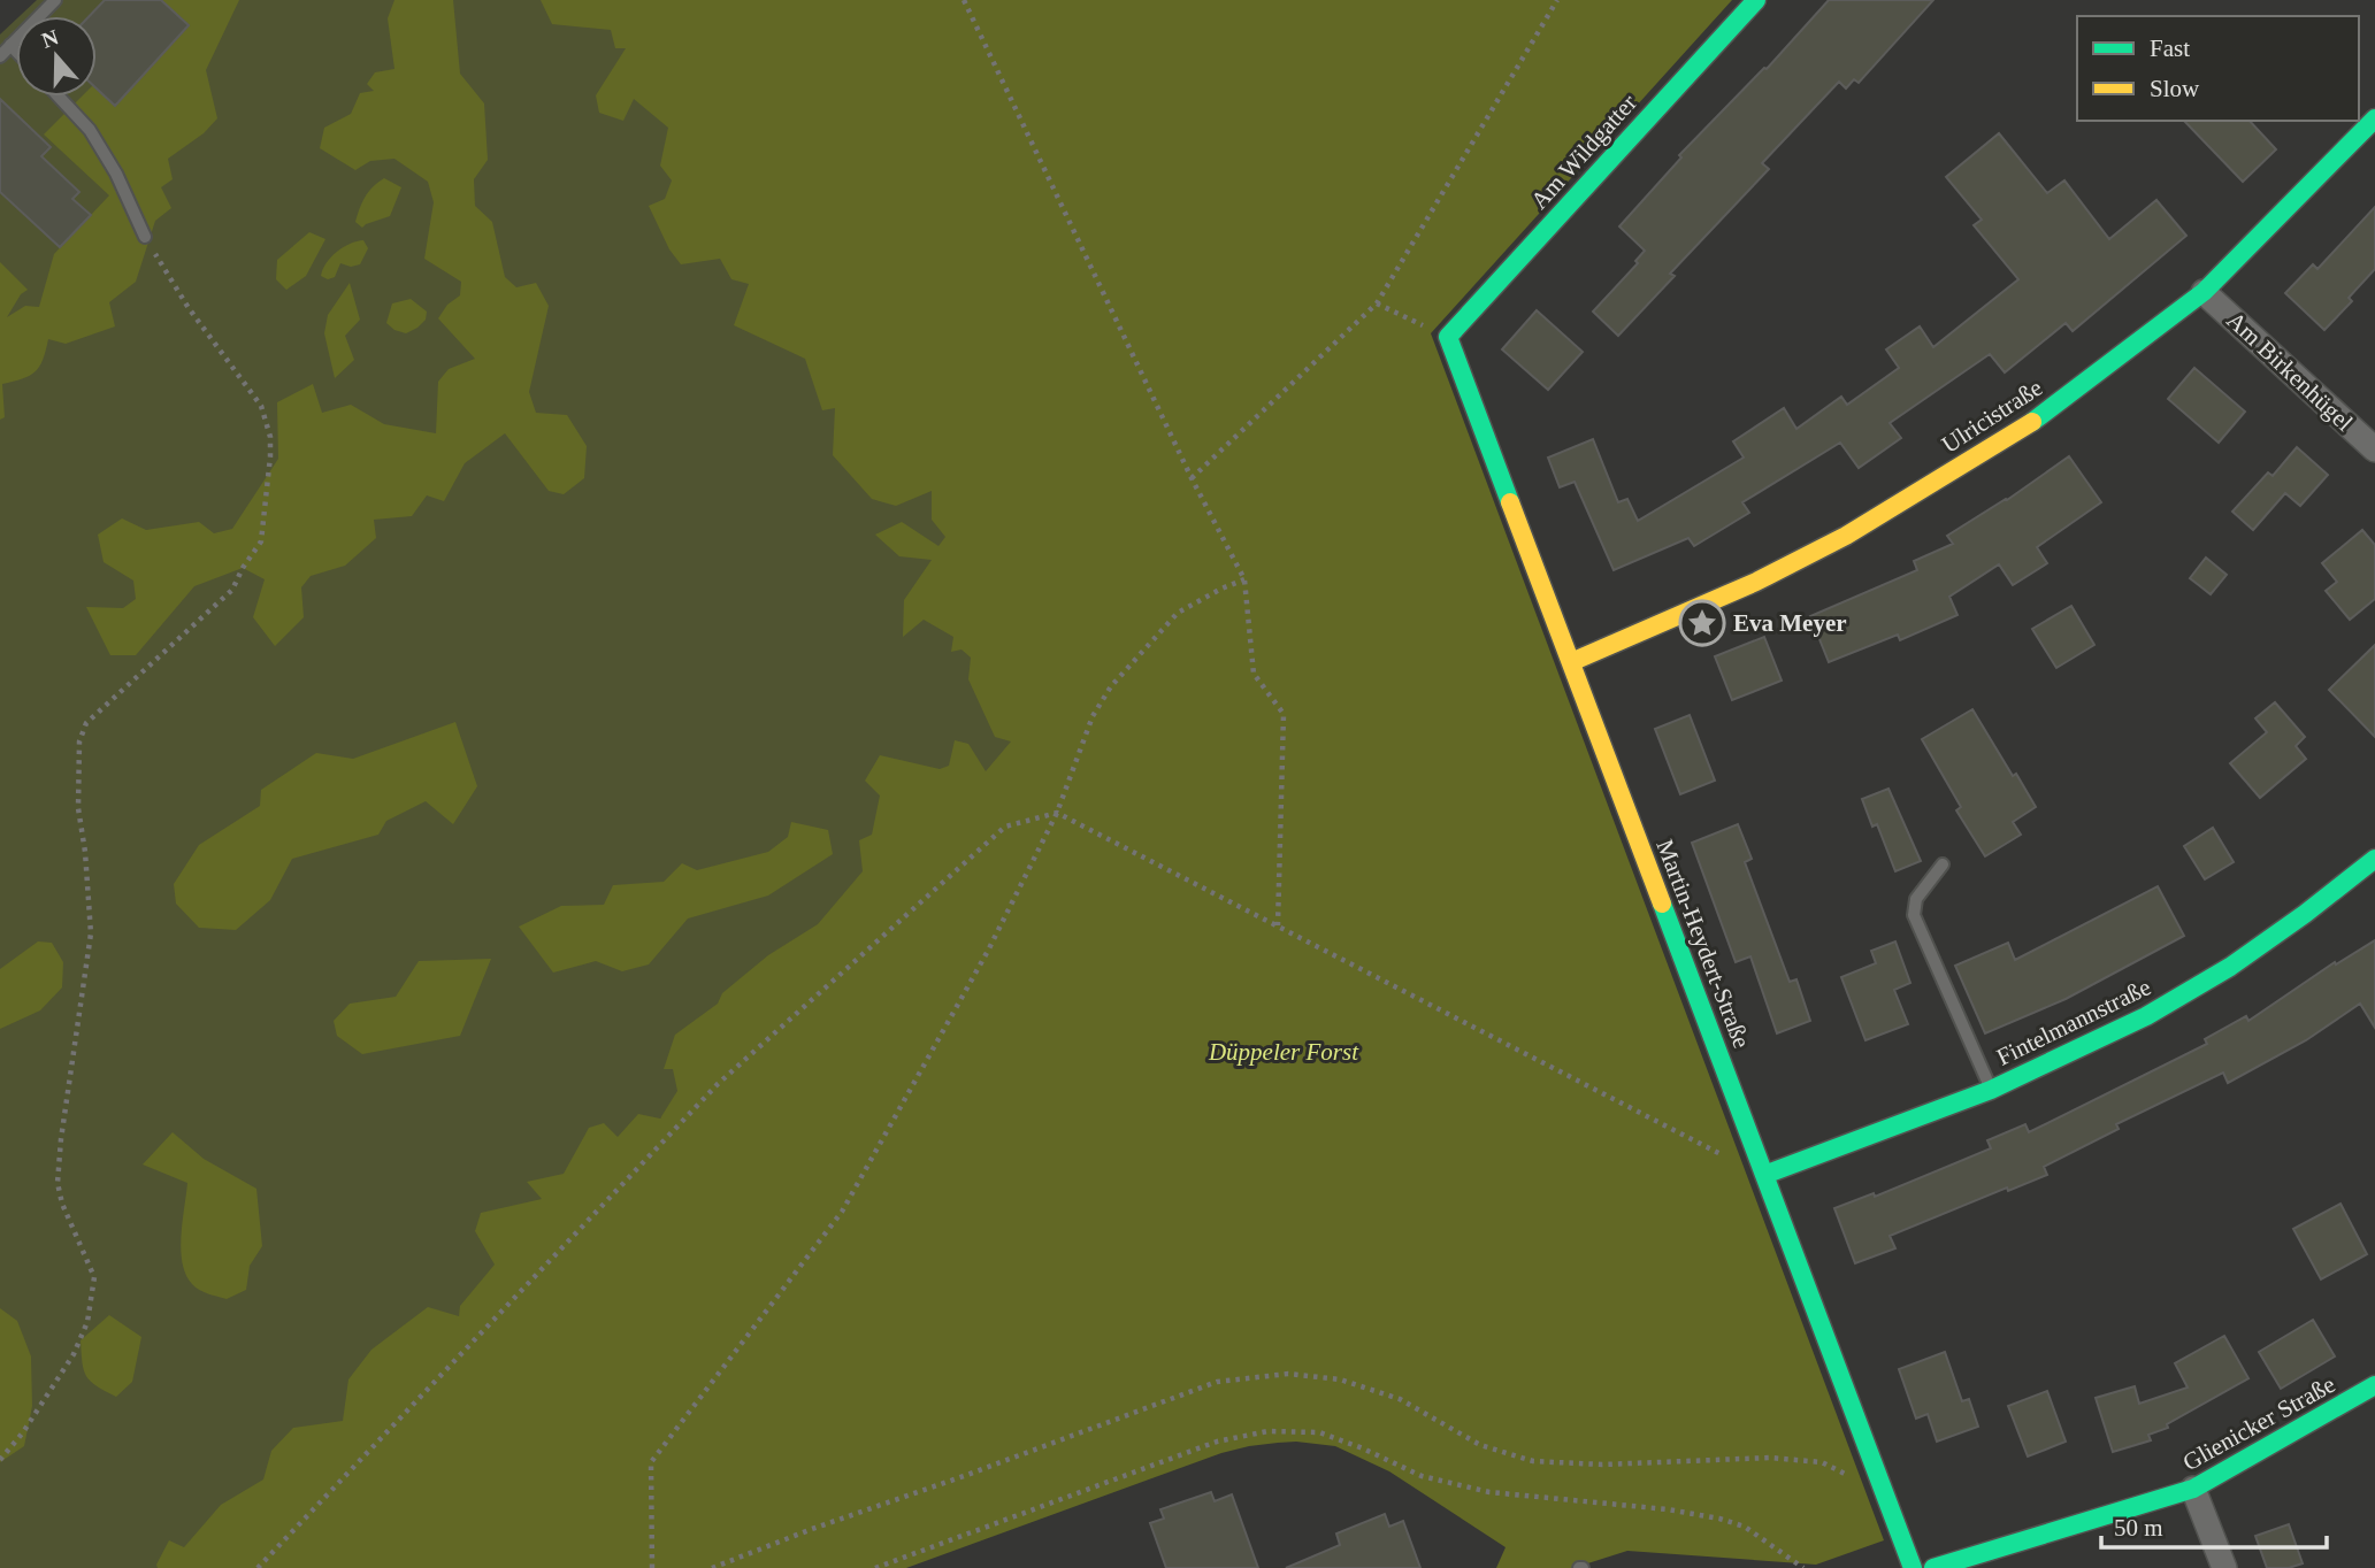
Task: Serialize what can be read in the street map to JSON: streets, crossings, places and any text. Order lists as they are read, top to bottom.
{
  "streets": {
    "street": [
      "Am Wildgatter",
      "Am Birkenhügel",
      "Ulricistraße",
      "Martin-Heydert-Straße",
      "Fintelmannstraße",
      "Glienicker Straße"
    ]
  },
  "crossings": [
    ["Am Wildgatter", "Martin-Heydert-Straße"],
    ["Am Birkenhügel", "Ulricistraße"],
    ["Ulricistraße", "Martin-Heydert-Straße"],
    ["Martin-Heydert-Straße", "Fintelmannstraße"]
  ],
  "parks": ["Düppeler Forst"],
  "places": {
    "place": ["Eva Meyer"]
  },
  "legend": ["Fast", "Slow"],
  "scale_bar": "50 m",
  "north": "top"
}
